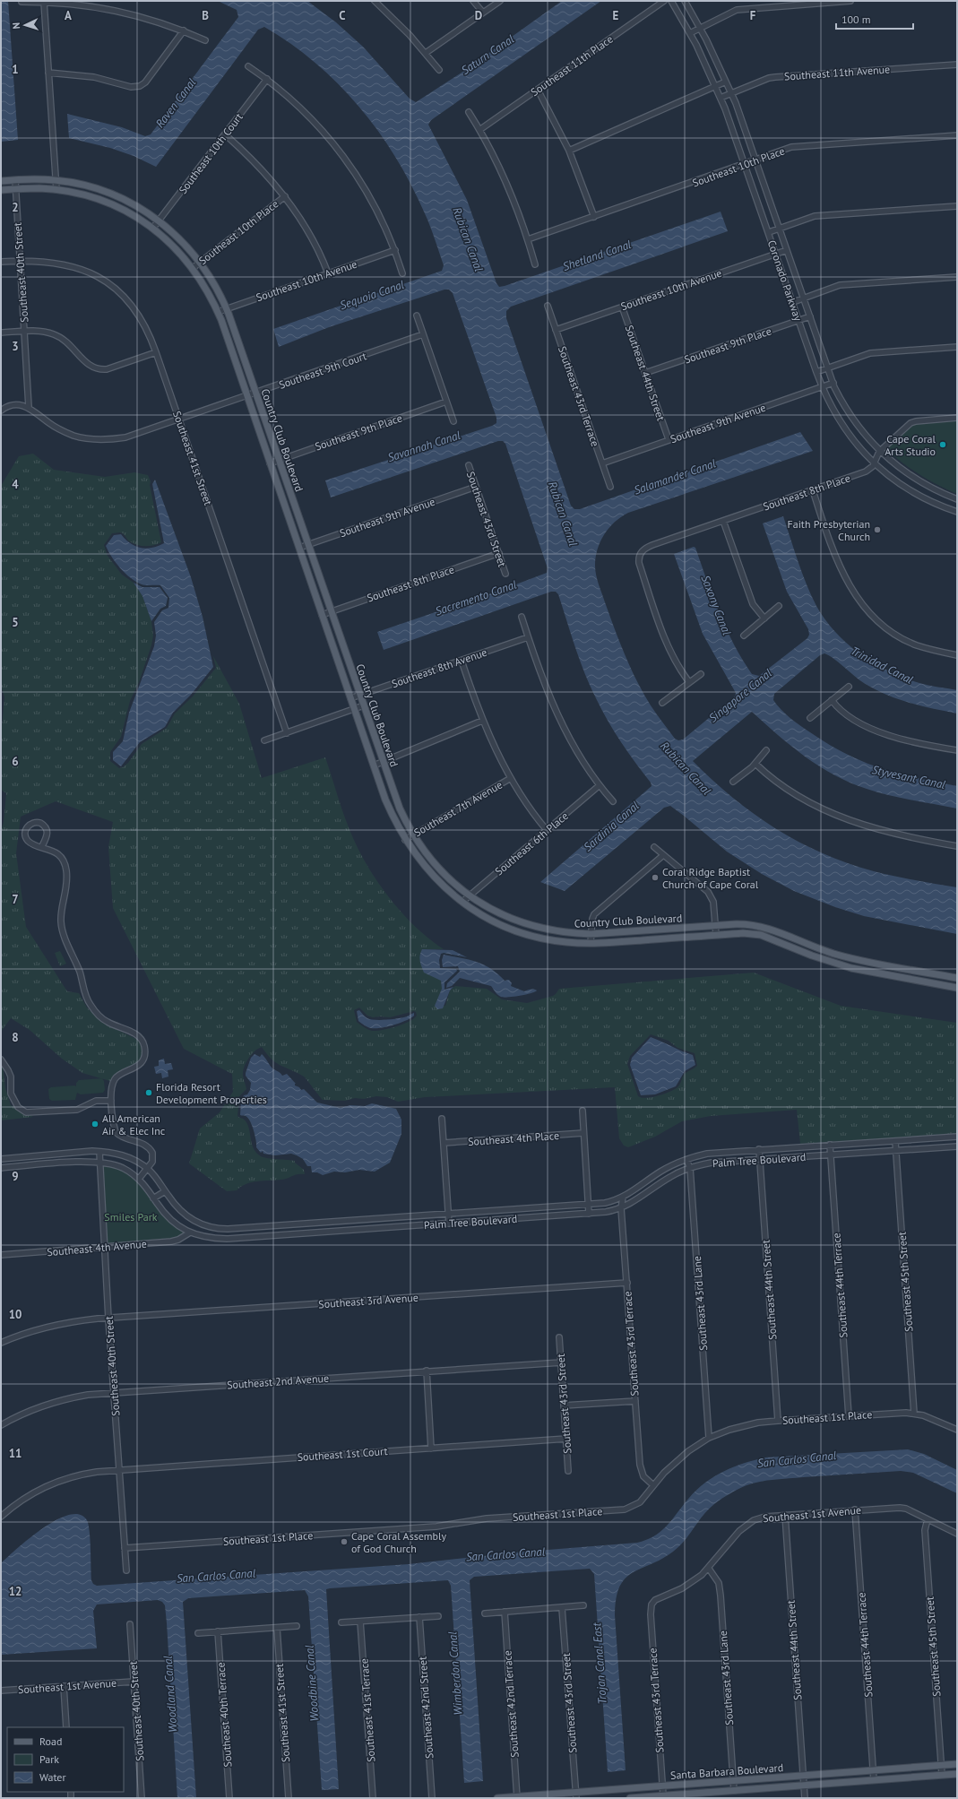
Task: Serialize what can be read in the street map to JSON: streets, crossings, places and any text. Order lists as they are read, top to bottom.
{
  "streets": {
    "main road": ["Country Club Boulevard", "Santa Barbara Boulevard"],
    "street": [
      "Southeast 11th Place",
      "Southeast 11th Avenue",
      "Southeast 10th Court",
      "Southeast 10th Place",
      "Southeast 40th Street",
      "Southeast 10th Avenue",
      "Coronado Parkway",
      "Southeast 9th Place",
      "Southeast 9th Court",
      "Southeast 44th Street",
      "Southeast 43rd Terrace",
      "Southeast 9th Avenue",
      "Southeast 41st Street",
      "Southeast 8th Place",
      "Southeast 43rd Street",
      "Southeast 8th Avenue",
      "Southeast 7th Avenue",
      "Southeast 6th Place",
      "Southeast 4th Place",
      "Palm Tree Boulevard",
      "Southeast 4th Avenue",
      "Southeast 45th Street",
      "Southeast 44th Terrace",
      "Southeast 3rd Avenue",
      "Southeast 43rd Lane",
      "Southeast 2nd Avenue",
      "Southeast 1st Place",
      "Southeast 1st Court",
      "Southeast 1st Avenue",
      "Southeast 42nd Terrace",
      "Southeast 42nd Street",
      "Southeast 41st Terrace",
      "Southeast 40th Terrace"
    ]
  },
  "crossings": [
    ["Southeast 11th Avenue", "Coronado Parkway"],
    ["Southeast 10th Court", "Country Club Boulevard"],
    ["Southeast 10th Place", "Coronado Parkway"],
    ["Southeast 10th Place", "Country Club Boulevard"],
    ["Southeast 40th Street", "Southeast 9th Court"],
    ["Southeast 40th Street", "Country Club Boulevard"],
    ["Southeast 40th Street", "Southeast 41st Street"],
    ["Southeast 40th Street", "Palm Tree Boulevard"],
    ["Southeast 40th Street", "Southeast 4th Avenue"],
    ["Southeast 40th Street", "Southeast 3rd Avenue"],
    ["Southeast 40th Street", "Southeast 2nd Avenue"],
    ["Southeast 40th Street", "Southeast 1st Place"],
    ["Southeast 40th Street", "Southeast 1st Court"],
    ["Southeast 40th Street", "Southeast 1st Avenue"],
    ["Southeast 10th Avenue", "Coronado Parkway"],
    ["Southeast 10th Avenue", "Southeast 44th Street"],
    ["Southeast 10th Avenue", "Southeast 43rd Terrace"],
    ["Southeast 10th Avenue", "Country Club Boulevard"],
    ["Coronado Parkway", "Southeast 9th Place"],
    ["Coronado Parkway", "Southeast 9th Avenue"],
    ["Coronado Parkway", "Southeast 8th Place"],
    ["Southeast 9th Place", "Southeast 44th Street"],
    ["Southeast 9th Place", "Country Club Boulevard"],
    ["Southeast 9th Court", "Country Club Boulevard"],
    ["Southeast 9th Court", "Southeast 41st Street"],
    ["Southeast 44th Street", "Southeast 9th Avenue"],
    ["Southeast 44th Street", "Palm Tree Boulevard"],
    ["Southeast 44th Street", "Southeast 1st Place"],
    ["Southeast 44th Street", "Southeast 1st Avenue"],
    ["Southeast 44th Street", "Santa Barbara Boulevard"],
    ["Southeast 43rd Terrace", "Southeast 9th Avenue"],
    ["Southeast 43rd Terrace", "Palm Tree Boulevard"],
    ["Southeast 43rd Terrace", "Southeast 3rd Avenue"],
    ["Southeast 43rd Terrace", "Southeast 1st Place"],
    ["Southeast 43rd Terrace", "Southeast 1st Avenue"],
    ["Southeast 43rd Terrace", "Santa Barbara Boulevard"],
    ["Southeast 9th Avenue", "Country Club Boulevard"],
    ["Southeast 9th Avenue", "Southeast 43rd Street"],
    ["Country Club Boulevard", "Southeast 8th Place"],
    ["Country Club Boulevard", "Southeast 8th Avenue"],
    ["Country Club Boulevard", "Southeast 7th Avenue"],
    ["Country Club Boulevard", "Southeast 6th Place"],
    ["Southeast 8th Place", "Southeast 43rd Street"],
    ["Southeast 43rd Street", "Southeast 2nd Avenue"],
    ["Southeast 43rd Street", "Southeast 1st Court"],
    ["Southeast 43rd Street", "Santa Barbara Boulevard"],
    ["Palm Tree Boulevard", "Southeast 4th Avenue"],
    ["Palm Tree Boulevard", "Southeast 45th Street"],
    ["Palm Tree Boulevard", "Southeast 44th Terrace"],
    ["Palm Tree Boulevard", "Southeast 43rd Lane"],
    ["Southeast 45th Street", "Southeast 1st Place"],
    ["Southeast 45th Street", "Southeast 1st Avenue"],
    ["Southeast 45th Street", "Santa Barbara Boulevard"],
    ["Southeast 44th Terrace", "Southeast 1st Place"],
    ["Southeast 44th Terrace", "Southeast 1st Avenue"],
    ["Southeast 44th Terrace", "Santa Barbara Boulevard"],
    ["Southeast 43rd Lane", "Southeast 1st Place"],
    ["Southeast 43rd Lane", "Southeast 1st Avenue"],
    ["Southeast 43rd Lane", "Santa Barbara Boulevard"],
    ["Southeast 42nd Terrace", "Santa Barbara Boulevard"]
  ],
  "water": [
    "Saturn Canal",
    "Raven Canal",
    "Rubican Canal",
    "Shetland Canal",
    "Sequoia Canal",
    "Savannah Canal",
    "Salamander Canal",
    "Sacremento Canal",
    "Saxony Canal",
    "Trinidad Canal",
    "Singapore Canal",
    "Styvesant Canal",
    "Sardinia Canal",
    "San Carlos Canal",
    "Trojan Canal East",
    "Wimberdon Canal",
    "Woodbine Canal",
    "Woodland Canal"
  ],
  "parks": ["Smiles Park"],
  "places": [
    "Cape Coral Arts Studio",
    "Faith Presbyterian Church",
    "Coral Ridge Baptist Church of Cape Coral",
    "Florida Resort Development Properties",
    "All American Air & Elec Inc",
    "Cape Coral Assembly of God Church"
  ],
  "legend": ["Road", "Park", "Water"],
  "scale_bar": "100 m",
  "north": "left",
  "grid": {
    "columns": [
      "A",
      "B",
      "C",
      "D",
      "E",
      "F"
    ],
    "rows": [
      "1",
      "2",
      "3",
      "4",
      "5",
      "6",
      "7",
      "8",
      "9",
      "10",
      "11",
      "12"
    ]
  }
}
